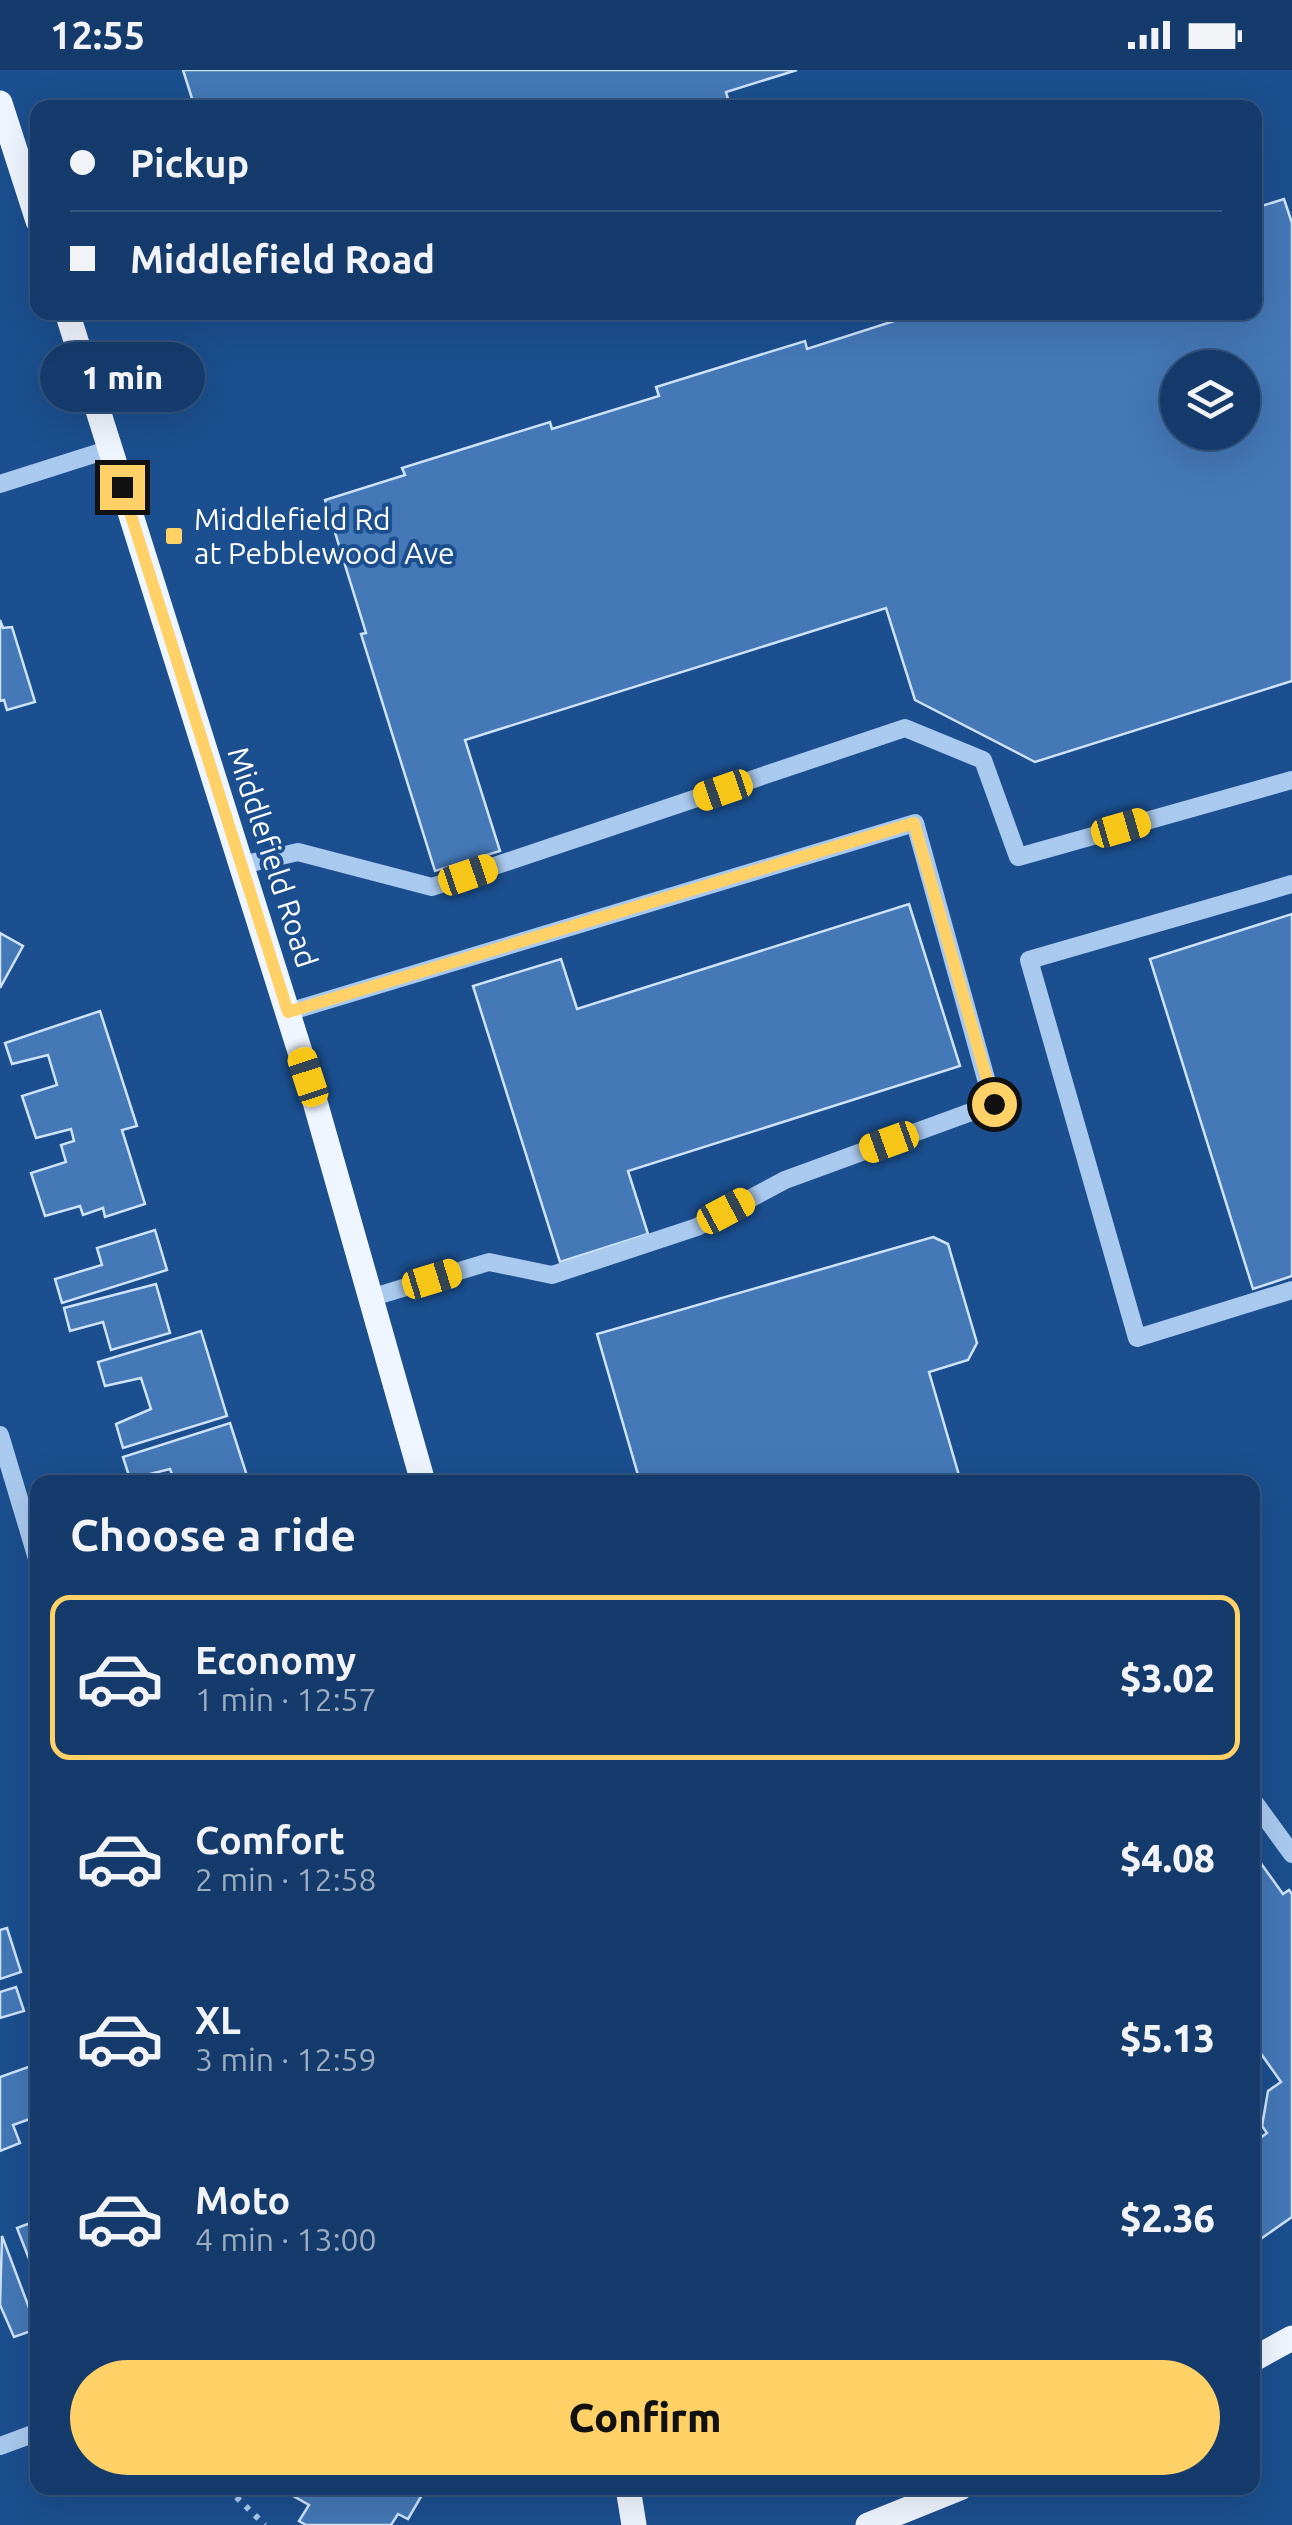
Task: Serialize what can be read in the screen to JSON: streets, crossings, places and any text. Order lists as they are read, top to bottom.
{
  "streets": {
    "main road": ["Middlefield Road"]
  },
  "places": {
    "transit": ["Middlefield Rd at Pebblewood Ave"]
  },
  "page": {
    "status": "12:55",
    "banner": ["Pickup", "Middlefield Road"],
    "bubble": "1 min",
    "heading": "Choose a ride",
    "list": [
      {
        "name": "Economy",
        "note": "1 min · 12:57",
        "value": "$3.02"
      },
      {
        "name": "Comfort",
        "note": "2 min · 12:58",
        "value": "$4.08"
      },
      {
        "name": "XL",
        "note": "3 min · 12:59",
        "value": "$5.13"
      },
      {
        "name": "Moto",
        "note": "4 min · 13:00",
        "value": "$2.36"
      }
    ],
    "buttons": "Confirm"
  }
}
